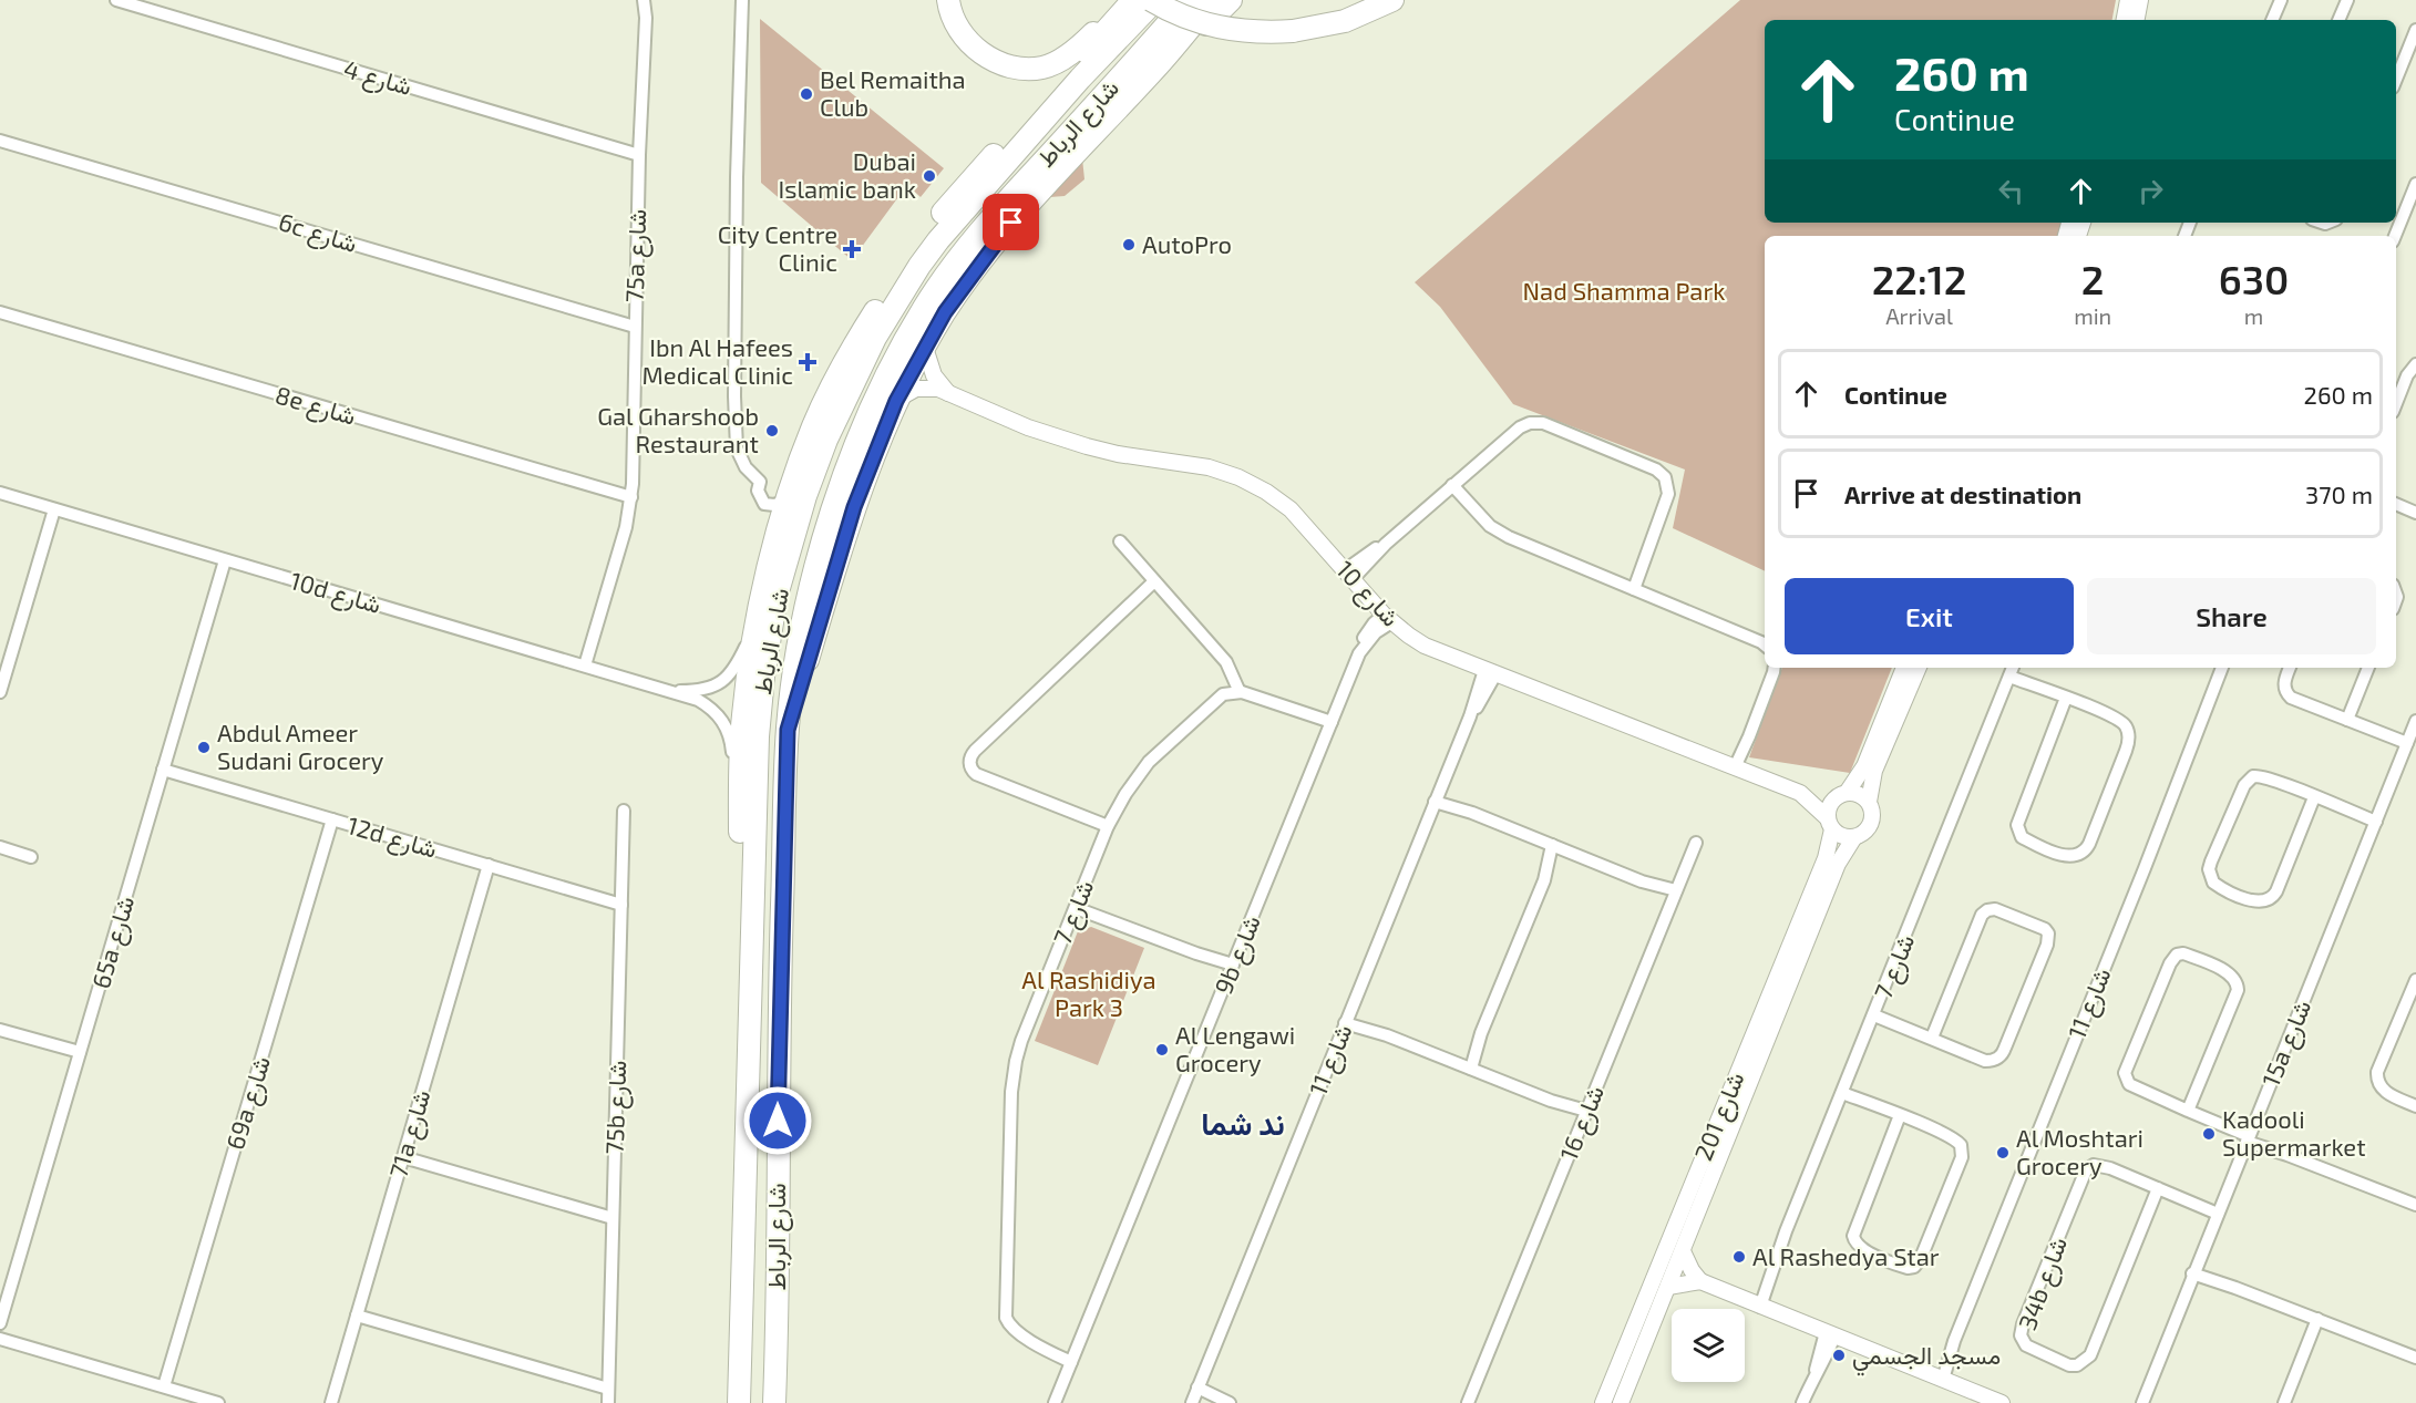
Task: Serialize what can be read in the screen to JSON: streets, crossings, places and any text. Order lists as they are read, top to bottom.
{
  "streets": {
    "highway": ["شارع الرباط"],
    "street": [
      "شارع 4",
      "6c شارع",
      "75a شارع",
      "8e شارع",
      "10d شارع",
      "شارع 10",
      "12d شارع",
      "شارع 7",
      "65a شارع",
      "9b شارع",
      "شارع 11",
      "15a شارع",
      "69a شارع",
      "75b شارع",
      "شارع 201",
      "شارع 16",
      "71a شارع",
      "34b شارع"
    ]
  },
  "crossings": [
    ["شارع 4", "75a شارع"],
    ["6c شارع", "75a شارع"],
    ["75a شارع", "8e شارع"],
    ["75a شارع", "10d شارع"],
    ["10d شارع", "65a شارع"],
    ["شارع 10", "9b شارع"],
    ["شارع 10", "شارع 11"],
    ["شارع 10", "شارع 201"],
    ["12d شارع", "65a شارع"],
    ["12d شارع", "69a شارع"],
    ["12d شارع", "75b شارع"],
    ["12d شارع", "71a شارع"],
    ["شارع 7", "9b شارع"],
    ["15a شارع", "34b شارع"]
  ],
  "districts": ["ند شما"],
  "parks": ["Nad Shamma Park", "Al Rashidiya Park 3"],
  "places": {
    "other": [
      "Bel Remaitha Club",
      "Dubai Islamic bank",
      "AutoPro",
      "Gal Gharshoob Restaurant",
      "Abdul Ameer Sudani Grocery",
      "Al Lengawi Grocery",
      "Kadooli Supermarket",
      "Al Moshtari Grocery",
      "Al Rashedya Star",
      "مسجد الجسمي"
    ],
    "health": ["City Centre Clinic", "Ibn Al Hafees Medical Clinic"]
  },
  "page": {
    "turn": ["260 m", "Continue"],
    "eta": [
      "22:12",
      "Arrival",
      "2",
      "min",
      "630",
      "m"
    ],
    "list": [
      {
        "name": "Continue",
        "value": "260 m"
      },
      {
        "name": "Arrive at destination",
        "value": "370 m"
      }
    ],
    "buttons": ["Exit", "Share"]
  }
}
